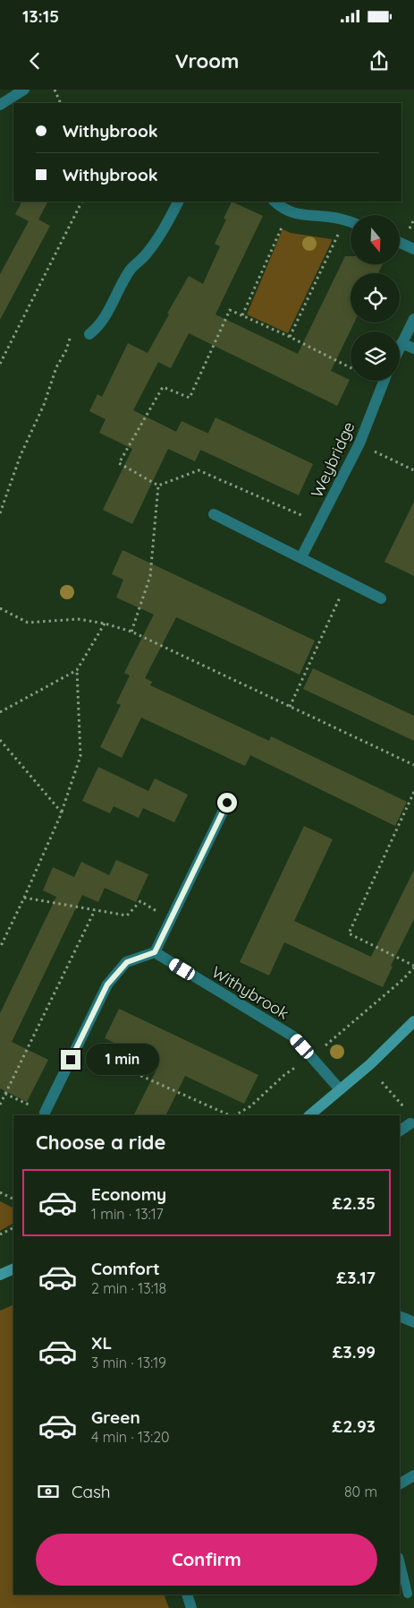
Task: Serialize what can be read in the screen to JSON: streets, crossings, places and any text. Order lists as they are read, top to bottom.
{
  "streets": {
    "street": ["Weybridge", "Withybrook"]
  },
  "north": "bottom",
  "page": {
    "status": "13:15",
    "header": "Vroom",
    "banner": ["Withybrook", "Withybrook"],
    "bubble": "1 min",
    "heading": "Choose a ride",
    "list": [
      {
        "name": "Economy",
        "note": "1 min · 13:17",
        "value": "£2.35"
      },
      {
        "name": "Comfort",
        "note": "2 min · 13:18",
        "value": "£3.17"
      },
      {
        "name": "XL",
        "note": "3 min · 13:19",
        "value": "£3.99"
      },
      {
        "name": "Green",
        "note": "4 min · 13:20",
        "value": "£2.93"
      }
    ],
    "pay": ["Cash", "80 m"],
    "buttons": "Confirm"
  }
}
